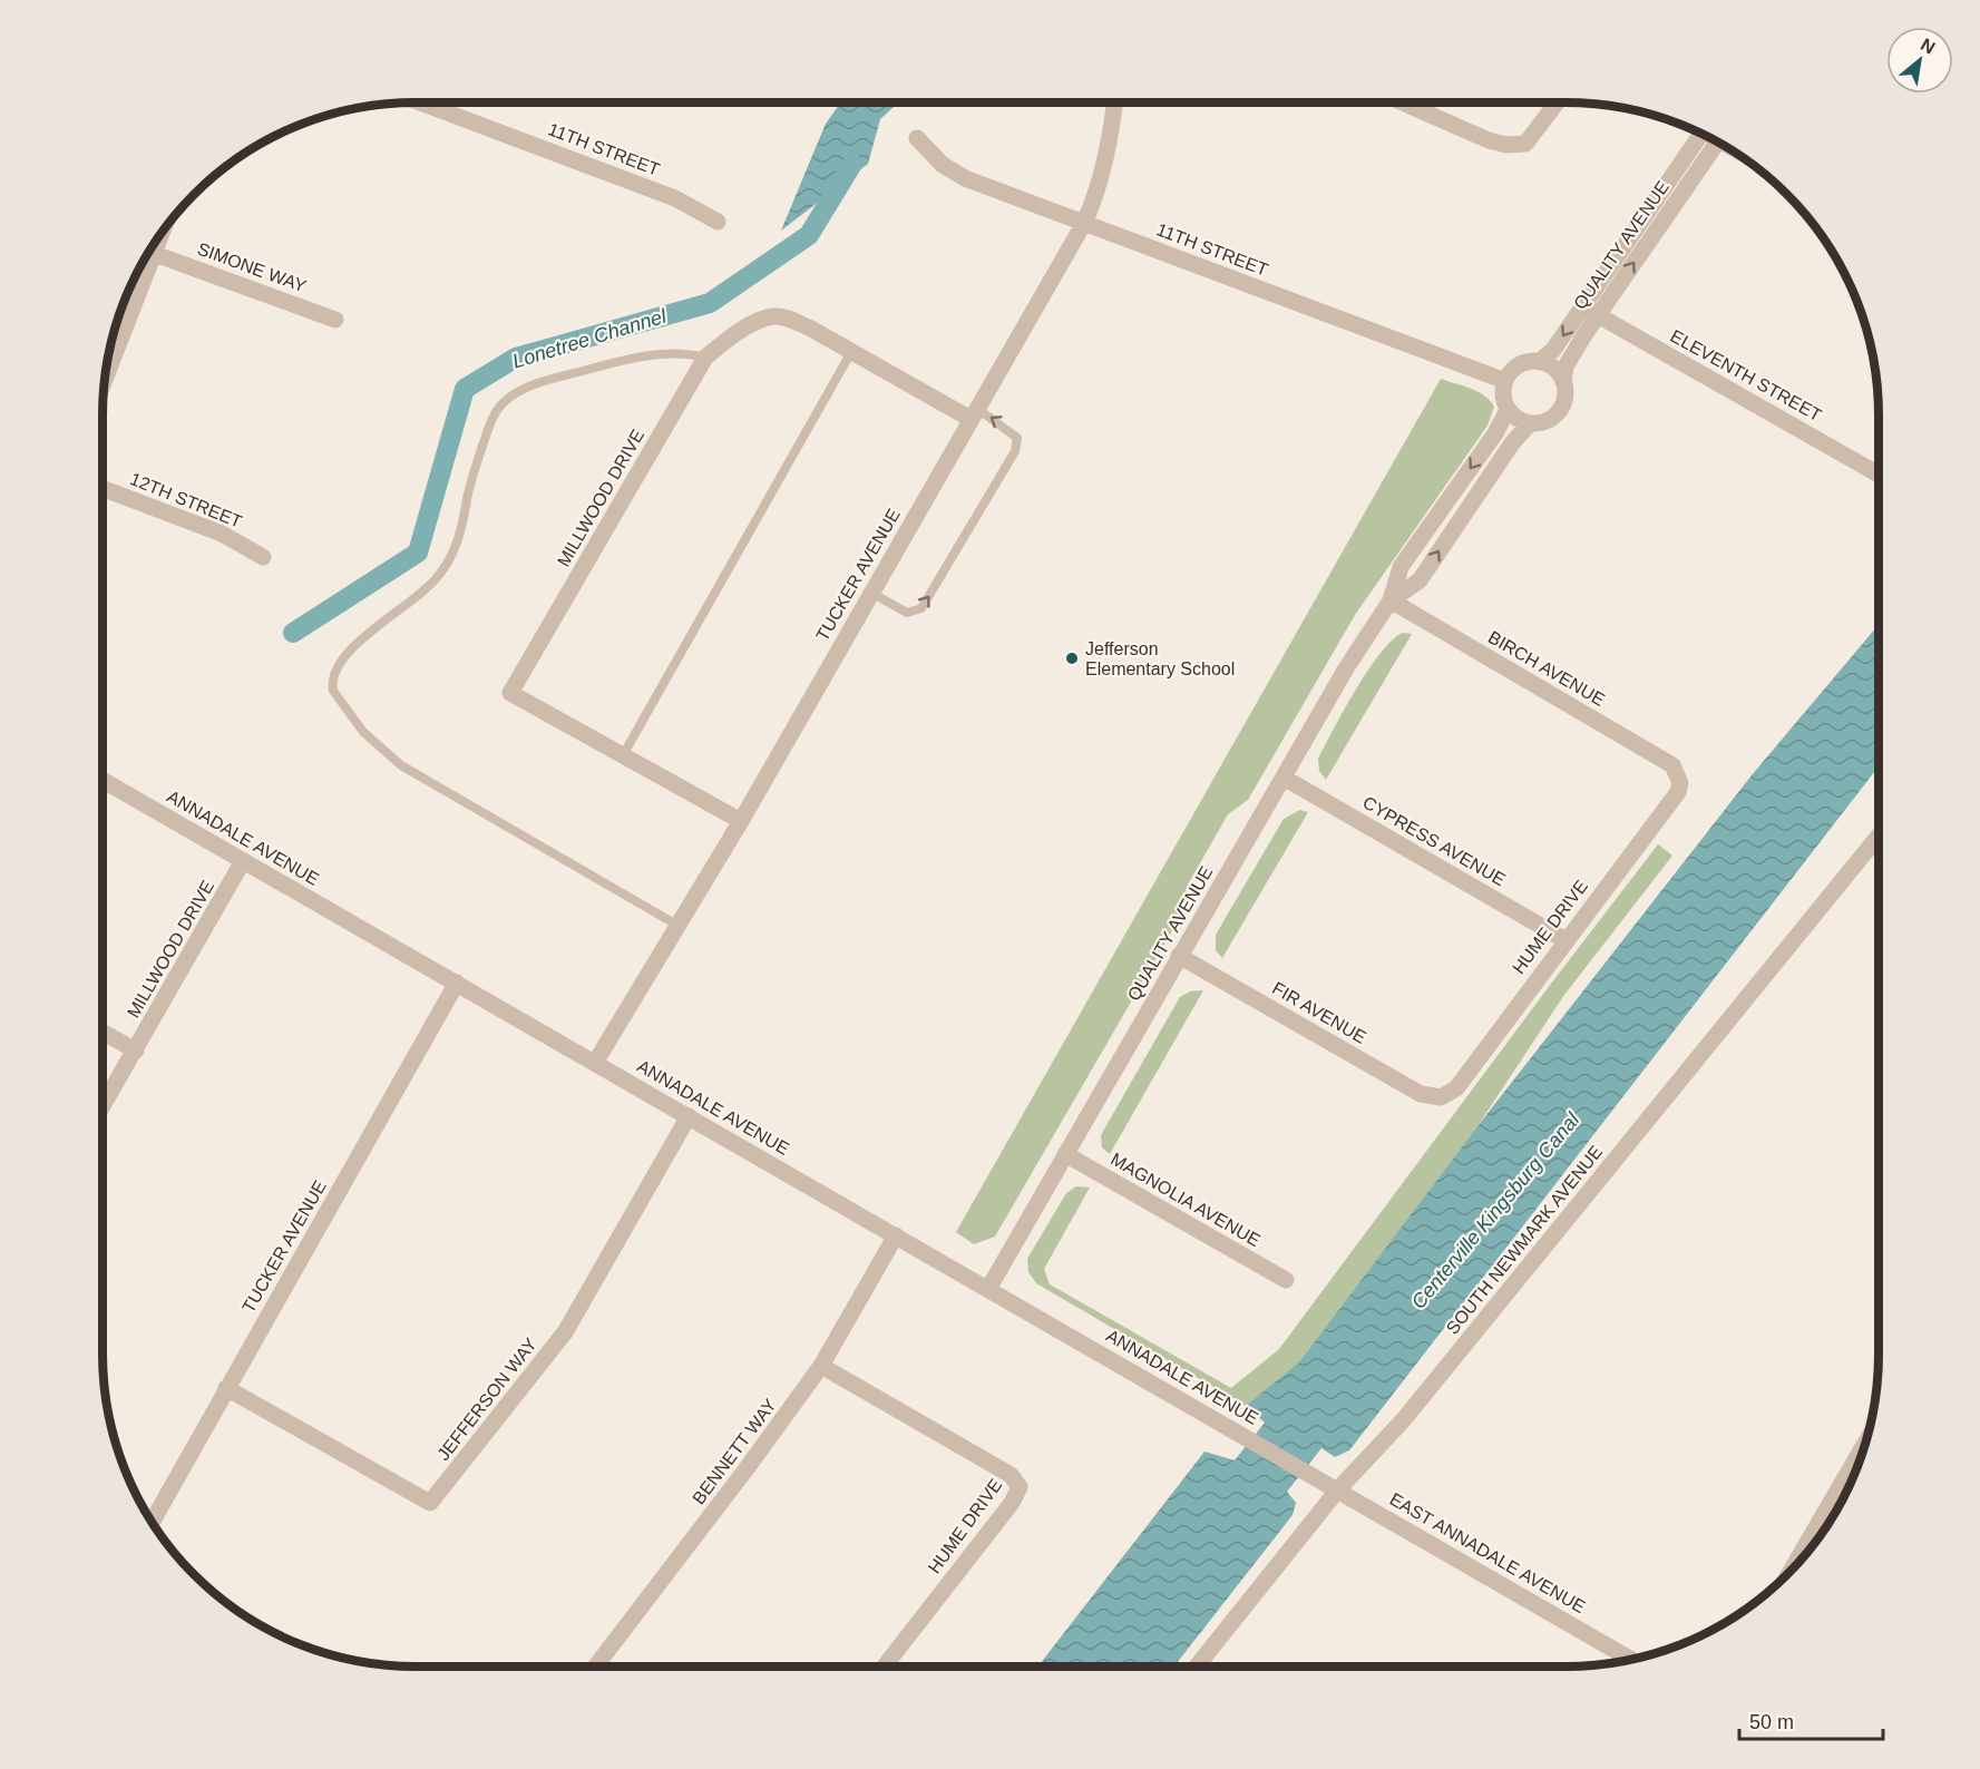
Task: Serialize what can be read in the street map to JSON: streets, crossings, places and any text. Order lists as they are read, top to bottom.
{
  "streets": {
    "street": [
      "11TH STREET",
      "QUALITY AVENUE",
      "SIMONE WAY",
      "ELEVENTH STREET",
      "MILLWOOD DRIVE",
      "12TH STREET",
      "TUCKER AVENUE",
      "BIRCH AVENUE",
      "ANNADALE AVENUE",
      "CYPRESS AVENUE",
      "HUME DRIVE",
      "FIR AVENUE",
      "MAGNOLIA AVENUE",
      "SOUTH NEWMARK AVENUE",
      "JEFFERSON WAY",
      "BENNETT WAY",
      "EAST ANNADALE AVENUE"
    ]
  },
  "crossings": [
    ["11TH STREET", "QUALITY AVENUE"],
    ["11TH STREET", "TUCKER AVENUE"],
    ["QUALITY AVENUE", "ELEVENTH STREET"],
    ["QUALITY AVENUE", "BIRCH AVENUE"],
    ["QUALITY AVENUE", "ANNADALE AVENUE"],
    ["QUALITY AVENUE", "CYPRESS AVENUE"],
    ["QUALITY AVENUE", "FIR AVENUE"],
    ["QUALITY AVENUE", "MAGNOLIA AVENUE"],
    ["MILLWOOD DRIVE", "TUCKER AVENUE"],
    ["MILLWOOD DRIVE", "ANNADALE AVENUE"],
    ["TUCKER AVENUE", "ANNADALE AVENUE"],
    ["TUCKER AVENUE", "JEFFERSON WAY"],
    ["BIRCH AVENUE", "HUME DRIVE"],
    ["ANNADALE AVENUE", "JEFFERSON WAY"],
    ["ANNADALE AVENUE", "BENNETT WAY"],
    ["ANNADALE AVENUE", "EAST ANNADALE AVENUE"],
    ["CYPRESS AVENUE", "HUME DRIVE"],
    ["HUME DRIVE", "FIR AVENUE"],
    ["HUME DRIVE", "BENNETT WAY"],
    ["SOUTH NEWMARK AVENUE", "EAST ANNADALE AVENUE"]
  ],
  "water": ["Lonetree Channel", "Centerville Kingsburg Canal"],
  "places": ["Jefferson Elementary School"],
  "scale_bar": "50 m",
  "north": "top right"
}
